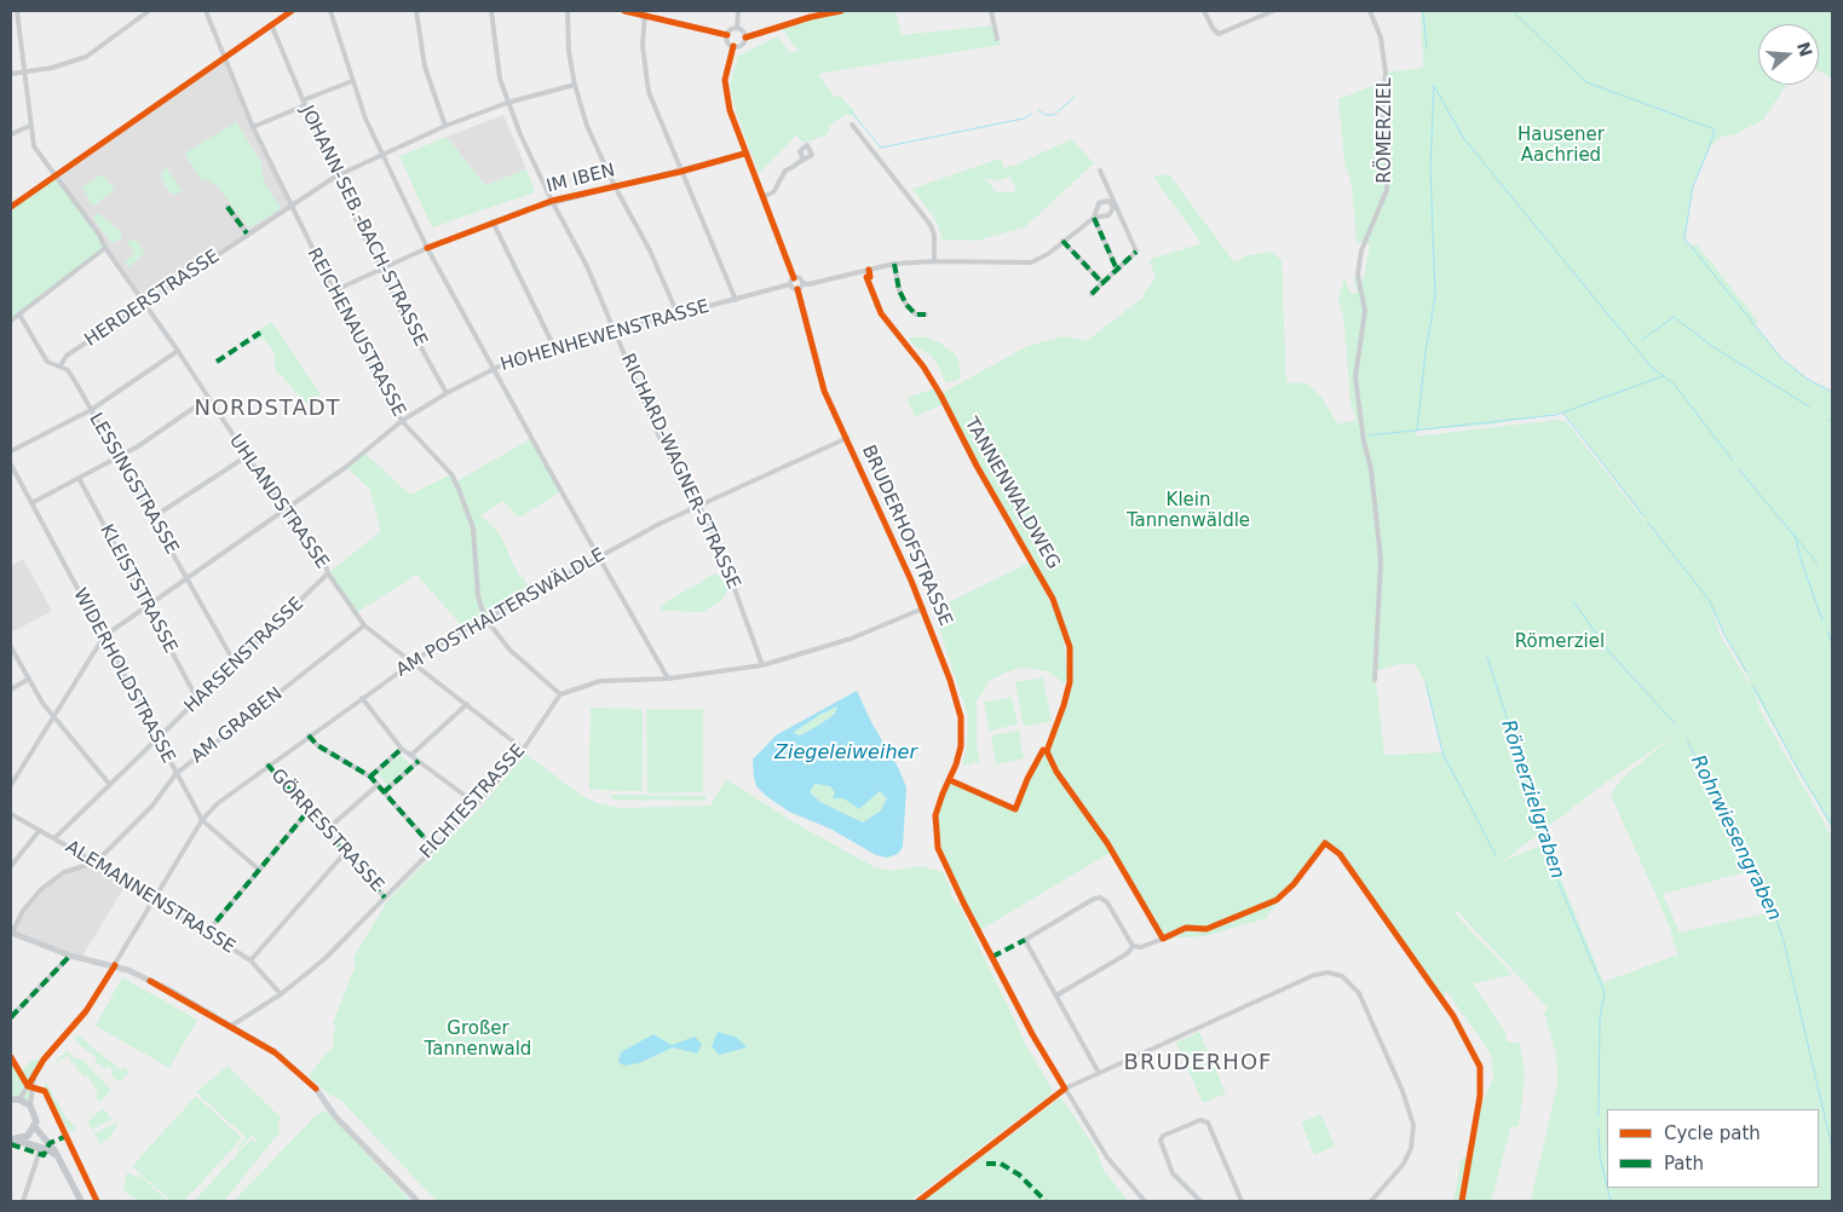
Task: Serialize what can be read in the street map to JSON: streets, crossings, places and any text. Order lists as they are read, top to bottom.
{
  "streets": {
    "street": [
      "RÖMERZIEL",
      "IM IBEN",
      "JOHANN-SEB.-BACH-STRASSE",
      "HERDERSTRASSE",
      "REICHENAUSTRASSE",
      "HOHENHEWENSTRASSE",
      "RICHARD-WAGNER-STRASSE",
      "LESSINGSTRASSE",
      "UHLANDSTRASSE",
      "BRUDERHOFSTRASSE",
      "KLEISTSTRASSE",
      "AM POSTHALTERSWÄLDLE",
      "HARSENSTRASSE",
      "WIDERHOLDSTRASSE",
      "AM GRABEN",
      "FICHTESTRASSE",
      "GÖRRESSTRASSE",
      "ALEMANNENSTRASSE"
    ],
    "cycle path": ["TANNENWALDWEG"]
  },
  "crossings": [
    ["IM IBEN", "JOHANN-SEB.-BACH-STRASSE"],
    ["IM IBEN", "REICHENAUSTRASSE"],
    ["IM IBEN", "RICHARD-WAGNER-STRASSE"],
    ["JOHANN-SEB.-BACH-STRASSE", "HERDERSTRASSE"],
    ["JOHANN-SEB.-BACH-STRASSE", "HOHENHEWENSTRASSE"],
    ["HERDERSTRASSE", "REICHENAUSTRASSE"],
    ["HERDERSTRASSE", "RICHARD-WAGNER-STRASSE"],
    ["HERDERSTRASSE", "LESSINGSTRASSE"],
    ["HERDERSTRASSE", "UHLANDSTRASSE"],
    ["REICHENAUSTRASSE", "HOHENHEWENSTRASSE"],
    ["REICHENAUSTRASSE", "AM POSTHALTERSWÄLDLE"],
    ["REICHENAUSTRASSE", "FICHTESTRASSE"],
    ["HOHENHEWENSTRASSE", "RICHARD-WAGNER-STRASSE"],
    ["HOHENHEWENSTRASSE", "LESSINGSTRASSE"],
    ["HOHENHEWENSTRASSE", "UHLANDSTRASSE"],
    ["HOHENHEWENSTRASSE", "BRUDERHOFSTRASSE"],
    ["HOHENHEWENSTRASSE", "KLEISTSTRASSE"],
    ["HOHENHEWENSTRASSE", "WIDERHOLDSTRASSE"],
    ["RICHARD-WAGNER-STRASSE", "AM POSTHALTERSWÄLDLE"],
    ["LESSINGSTRASSE", "HARSENSTRASSE"],
    ["UHLANDSTRASSE", "AM POSTHALTERSWÄLDLE"],
    ["UHLANDSTRASSE", "HARSENSTRASSE"],
    ["UHLANDSTRASSE", "AM GRABEN"],
    ["UHLANDSTRASSE", "FICHTESTRASSE"],
    ["BRUDERHOFSTRASSE", "AM POSTHALTERSWÄLDLE"],
    ["KLEISTSTRASSE", "HARSENSTRASSE"],
    ["AM POSTHALTERSWÄLDLE", "WIDERHOLDSTRASSE"],
    ["AM POSTHALTERSWÄLDLE", "GÖRRESSTRASSE"],
    ["AM POSTHALTERSWÄLDLE", "ALEMANNENSTRASSE"],
    ["HARSENSTRASSE", "WIDERHOLDSTRASSE"],
    ["HARSENSTRASSE", "ALEMANNENSTRASSE"],
    ["WIDERHOLDSTRASSE", "AM GRABEN"],
    ["AM GRABEN", "ALEMANNENSTRASSE"],
    ["FICHTESTRASSE", "GÖRRESSTRASSE"],
    ["FICHTESTRASSE", "ALEMANNENSTRASSE"]
  ],
  "districts": ["NORDSTADT", "BRUDERHOF"],
  "water": ["Ziegeleiweiher", "Römerzielgraben", "Rohrwiesengraben"],
  "parks": [
    "Hausener Aachried",
    "Klein Tannenwäldle",
    "Römerziel",
    "Großer Tannenwald"
  ],
  "legend": ["Cycle path", "Path"],
  "north": "right"
}
